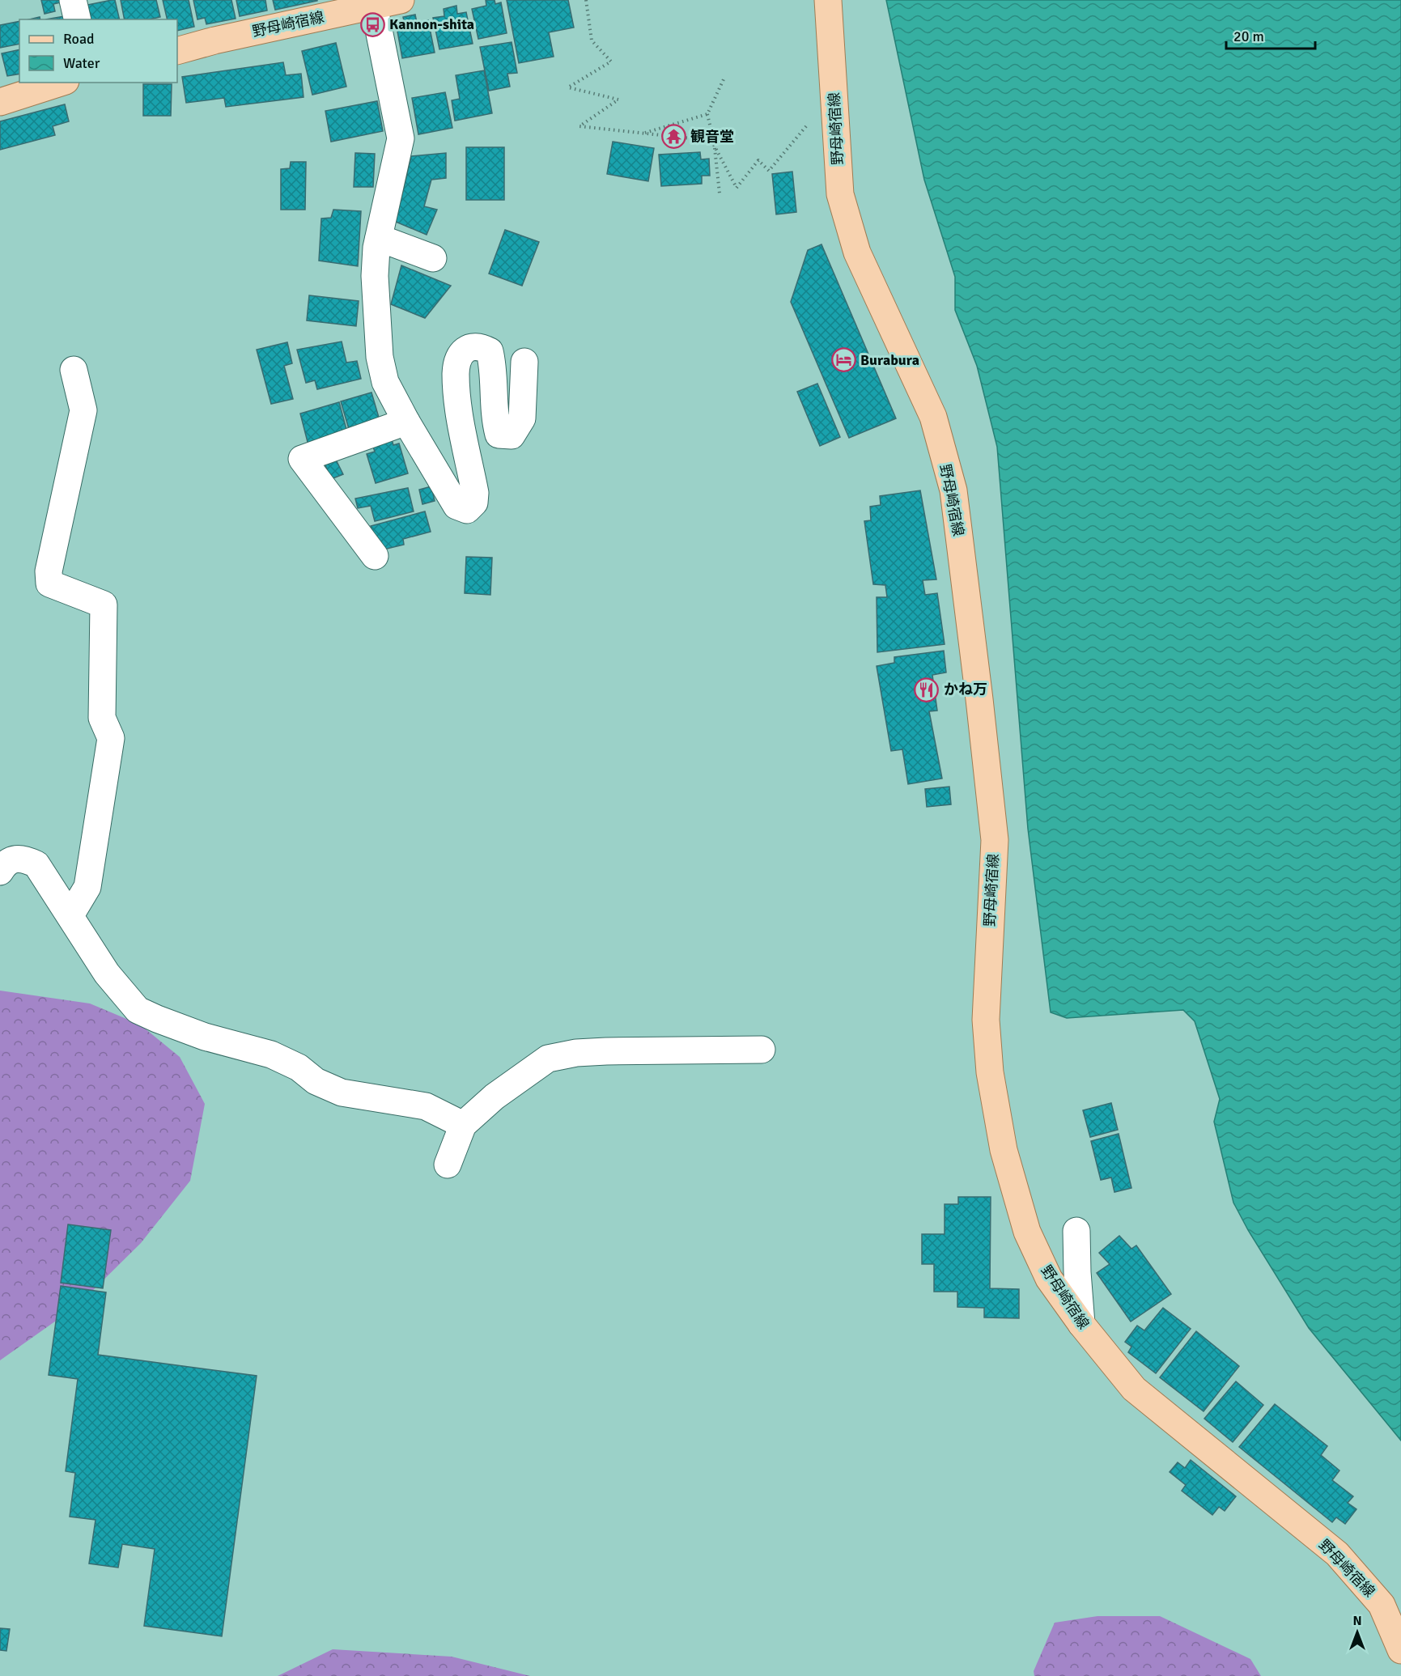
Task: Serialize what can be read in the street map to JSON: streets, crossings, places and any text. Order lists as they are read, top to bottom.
{
  "streets": {
    "main road": ["野母崎宿線"]
  },
  "places": {
    "bus stop": ["Kannon-shita"],
    "temple": ["観音堂"],
    "hotel": ["Burabura"],
    "restaurant": ["かね万"]
  },
  "legend": ["Road", "Water"],
  "scale_bar": "20 m",
  "north": "top"
}
